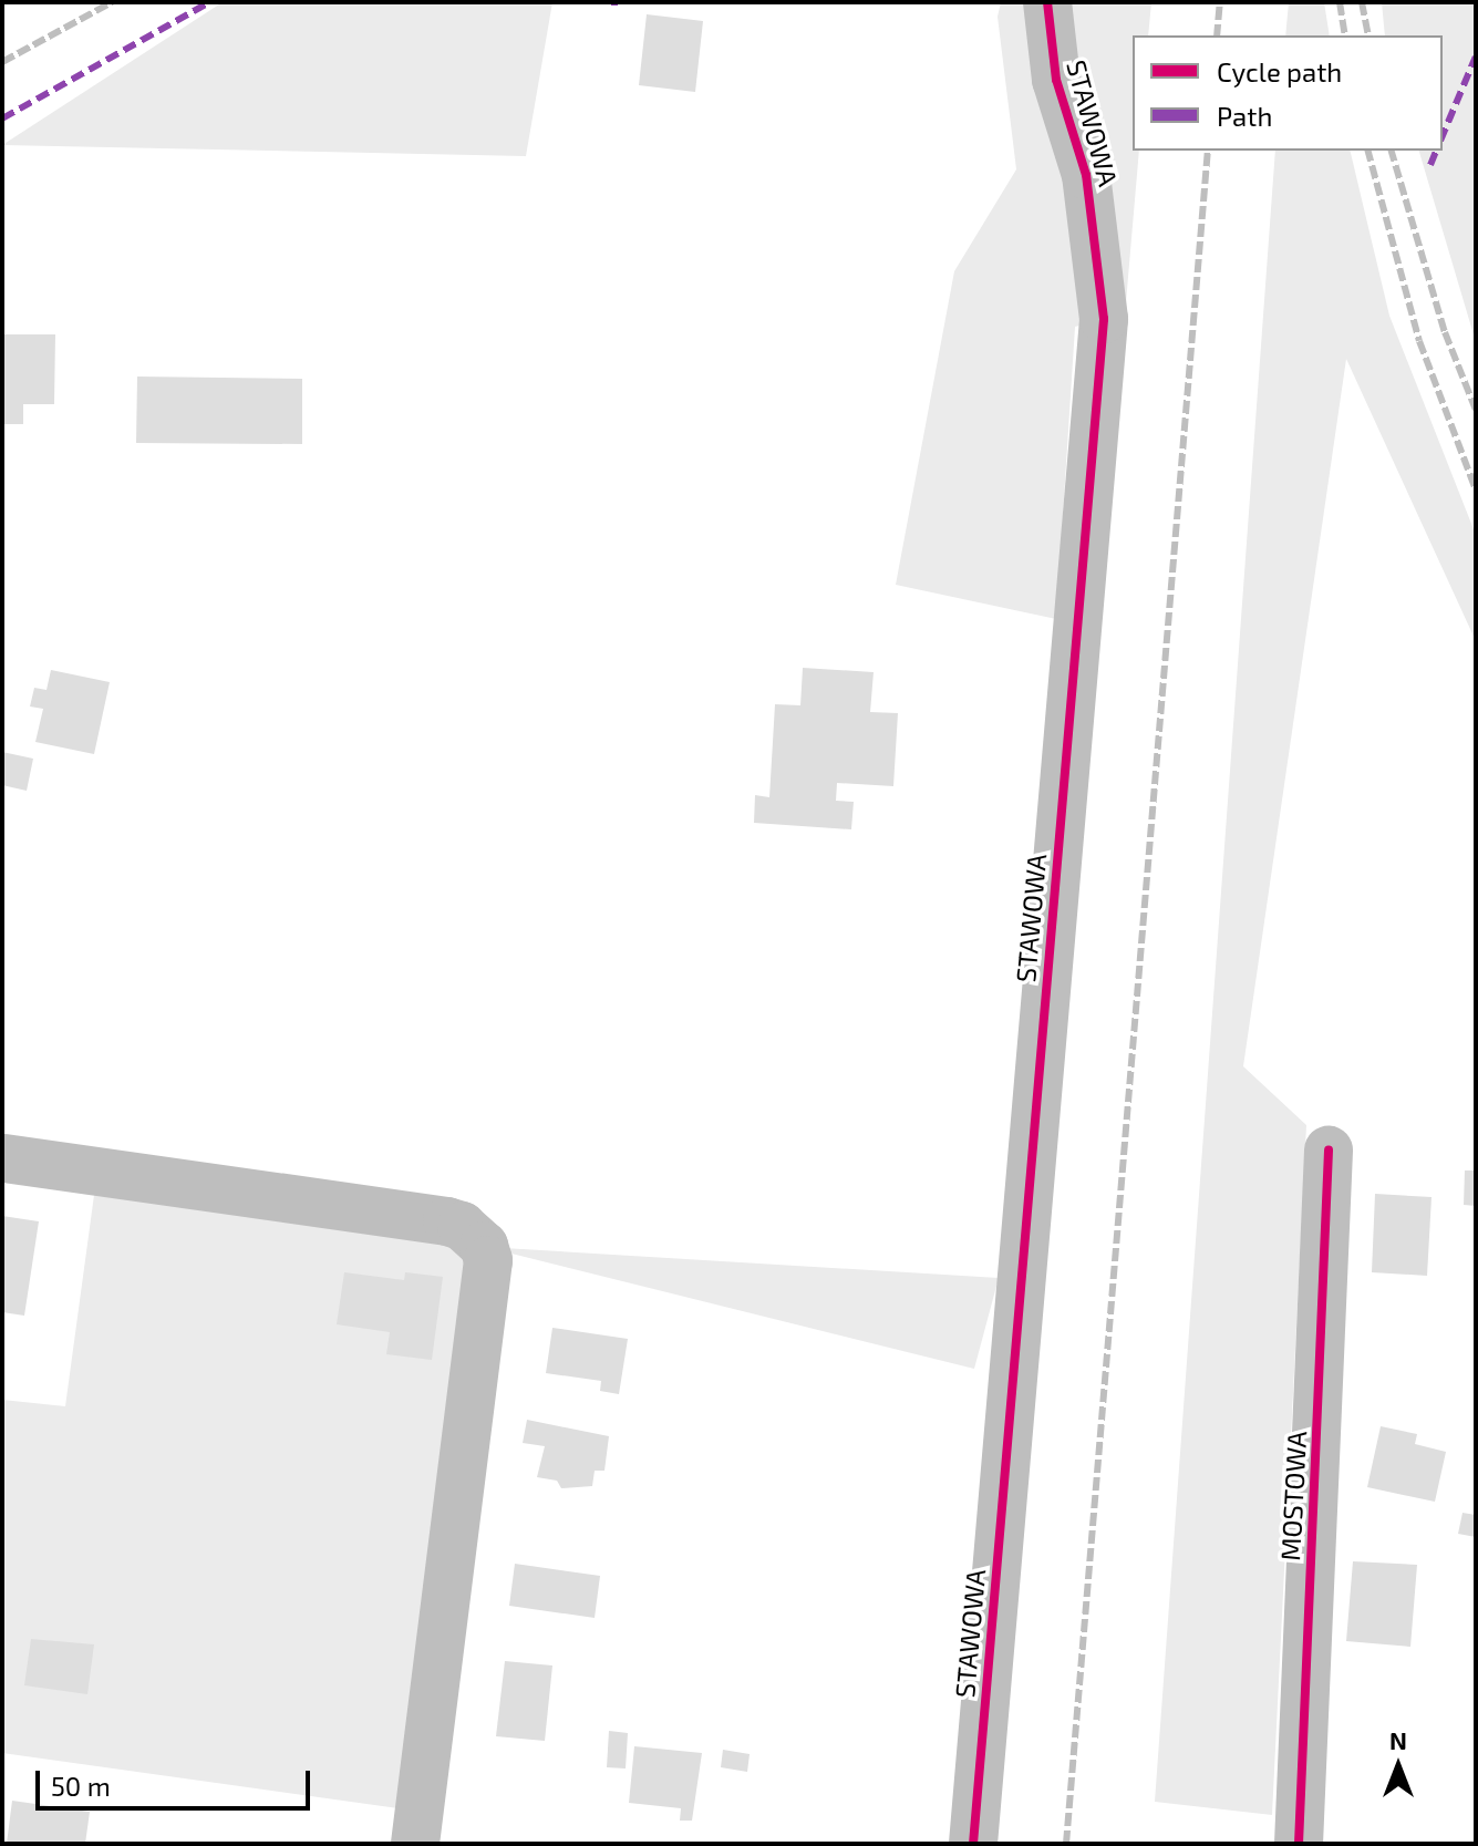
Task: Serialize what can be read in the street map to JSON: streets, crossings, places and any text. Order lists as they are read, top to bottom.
{
  "streets": {
    "street": ["STAWOWA", "MOSTOWA"]
  },
  "legend": ["Cycle path", "Path"],
  "scale_bar": "50 m",
  "north": "top"
}
